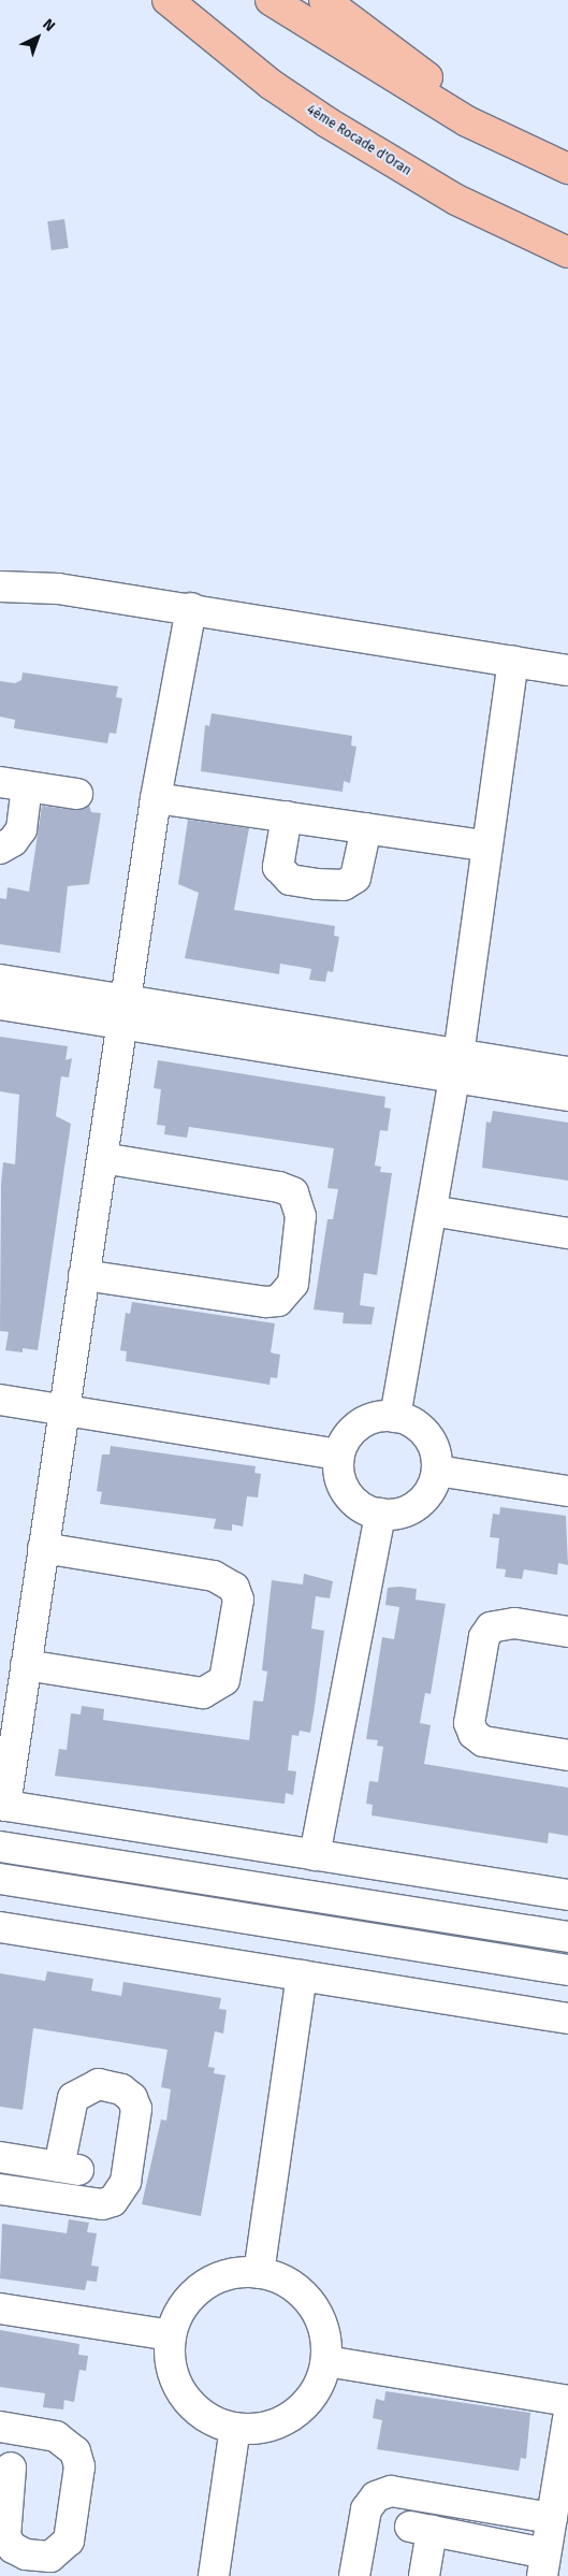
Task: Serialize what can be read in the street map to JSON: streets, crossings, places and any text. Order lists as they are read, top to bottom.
{
  "streets": {
    "highway": ["4ème Rocade d'Oran"]
  },
  "north": "top right"
}
